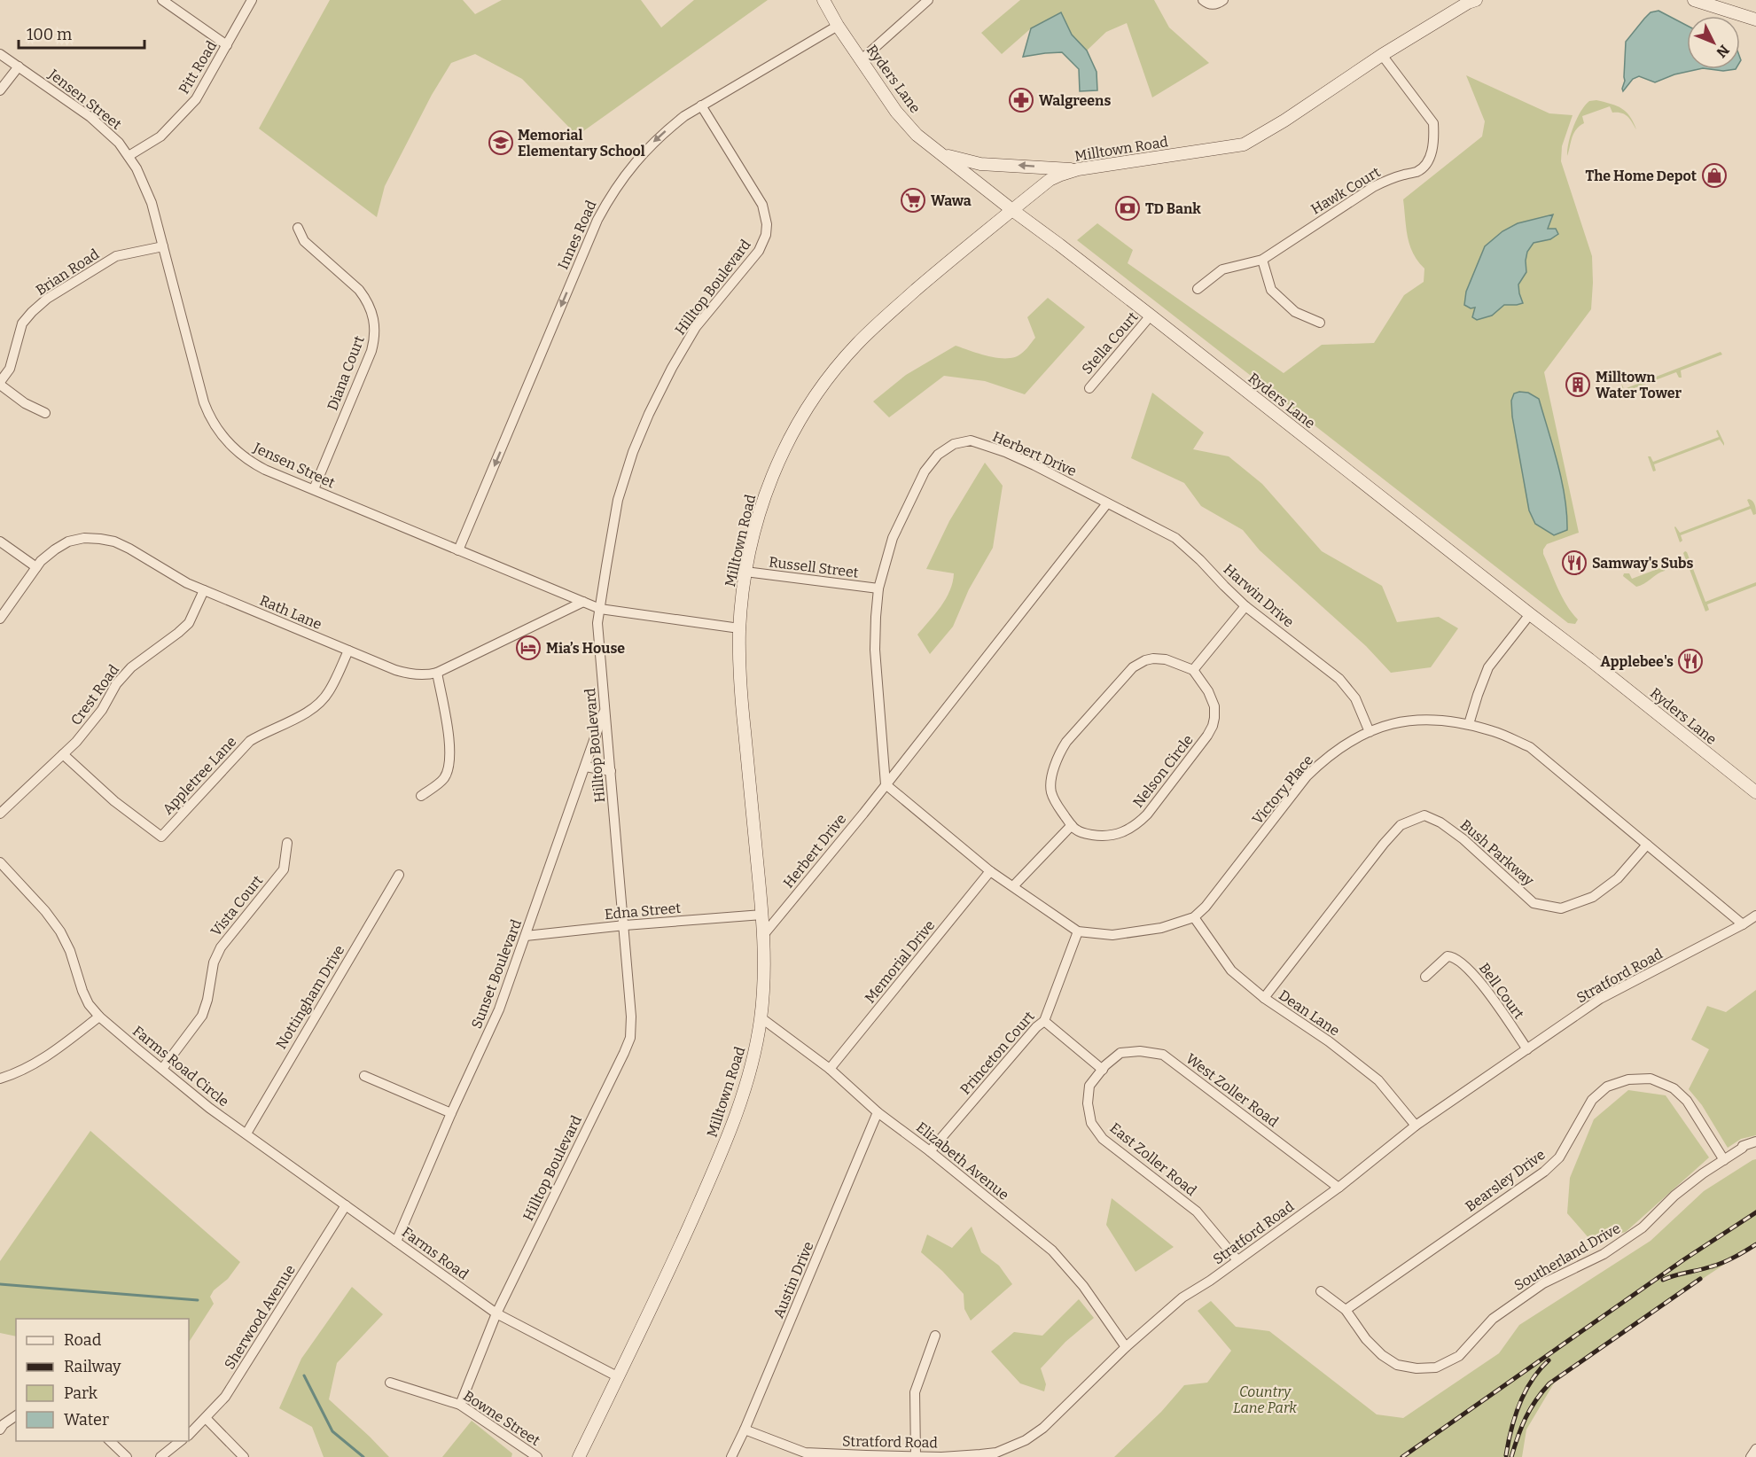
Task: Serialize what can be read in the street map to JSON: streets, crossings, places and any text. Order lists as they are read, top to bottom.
{
  "streets": {
    "street": [
      "Pitt Road",
      "Ryders Lane",
      "Jensen Street",
      "Milltown Road",
      "Hawk Court",
      "Innes Road",
      "Brian Road",
      "Hilltop Boulevard",
      "Stella Court",
      "Diana Court",
      "Herbert Drive",
      "Russell Street",
      "Harwin Drive",
      "Rath Lane",
      "Crest Road",
      "Nelson Circle",
      "Appletree Lane",
      "Victory Place",
      "Bush Parkway",
      "Vista Court",
      "Edna Street",
      "Memorial Drive",
      "Sunset Boulevard",
      "Stratford Road",
      "Bell Court",
      "Nottingham Drive",
      "Dean Lane",
      "Princeton Court",
      "Farms Road Circle",
      "West Zoller Road",
      "East Zoller Road",
      "Elizabeth Avenue",
      "Bearsley Drive",
      "Farms Road",
      "Southerland Drive",
      "Austin Drive",
      "Sherwood Avenue",
      "Bowne Street"
    ]
  },
  "crossings": [
    ["Pitt Road", "Jensen Street"],
    ["Ryders Lane", "Milltown Road"],
    ["Ryders Lane", "Innes Road"],
    ["Ryders Lane", "Stella Court"],
    ["Jensen Street", "Milltown Road"],
    ["Jensen Street", "Innes Road"],
    ["Jensen Street", "Brian Road"],
    ["Jensen Street", "Hilltop Boulevard"],
    ["Jensen Street", "Diana Court"],
    ["Jensen Street", "Rath Lane"],
    ["Milltown Road", "Hawk Court"],
    ["Milltown Road", "Herbert Drive"],
    ["Milltown Road", "Russell Street"],
    ["Milltown Road", "Edna Street"],
    ["Milltown Road", "Elizabeth Avenue"],
    ["Milltown Road", "Farms Road"],
    ["Innes Road", "Hilltop Boulevard"],
    ["Hilltop Boulevard", "Edna Street"],
    ["Hilltop Boulevard", "Sunset Boulevard"],
    ["Hilltop Boulevard", "Farms Road"],
    ["Hilltop Boulevard", "Bowne Street"],
    ["Herbert Drive", "Russell Street"],
    ["Herbert Drive", "Harwin Drive"],
    ["Herbert Drive", "Victory Place"],
    ["Harwin Drive", "Victory Place"],
    ["Rath Lane", "Crest Road"],
    ["Rath Lane", "Appletree Lane"],
    ["Crest Road", "Appletree Lane"],
    ["Victory Place", "Bush Parkway"],
    ["Victory Place", "Memorial Drive"],
    ["Victory Place", "Stratford Road"],
    ["Victory Place", "Dean Lane"],
    ["Victory Place", "Princeton Court"],
    ["Bush Parkway", "Dean Lane"],
    ["Vista Court", "Farms Road Circle"],
    ["Edna Street", "Sunset Boulevard"],
    ["Memorial Drive", "Elizabeth Avenue"],
    ["Sunset Boulevard", "Farms Road"],
    ["Stratford Road", "Bell Court"],
    ["Stratford Road", "Dean Lane"],
    ["Stratford Road", "West Zoller Road"],
    ["Stratford Road", "East Zoller Road"],
    ["Stratford Road", "Elizabeth Avenue"],
    ["Stratford Road", "Austin Drive"],
    ["Nottingham Drive", "Farms Road Circle"],
    ["Nottingham Drive", "Farms Road"],
    ["Princeton Court", "Elizabeth Avenue"],
    ["Farms Road Circle", "Farms Road"],
    ["West Zoller Road", "East Zoller Road"],
    ["Elizabeth Avenue", "Austin Drive"],
    ["Bearsley Drive", "Southerland Drive"],
    ["Farms Road", "Sherwood Avenue"]
  ],
  "one_way": ["Innes Road"],
  "parks": ["Country Lane Park"],
  "places": {
    "pharmacy": ["Walgreens"],
    "school or university": ["Memorial Elementary School"],
    "shop": ["The Home Depot"],
    "supermarket": ["Wawa"],
    "bank": ["TD Bank"],
    "building": ["Milltown Water Tower"],
    "restaurant": ["Samway's Subs", "Applebee's"],
    "hotel": ["Mia’s House"]
  },
  "legend": [
    "Road",
    "Railway",
    "Park",
    "Water"
  ],
  "scale_bar": "100 m",
  "north": "bottom right"
}
